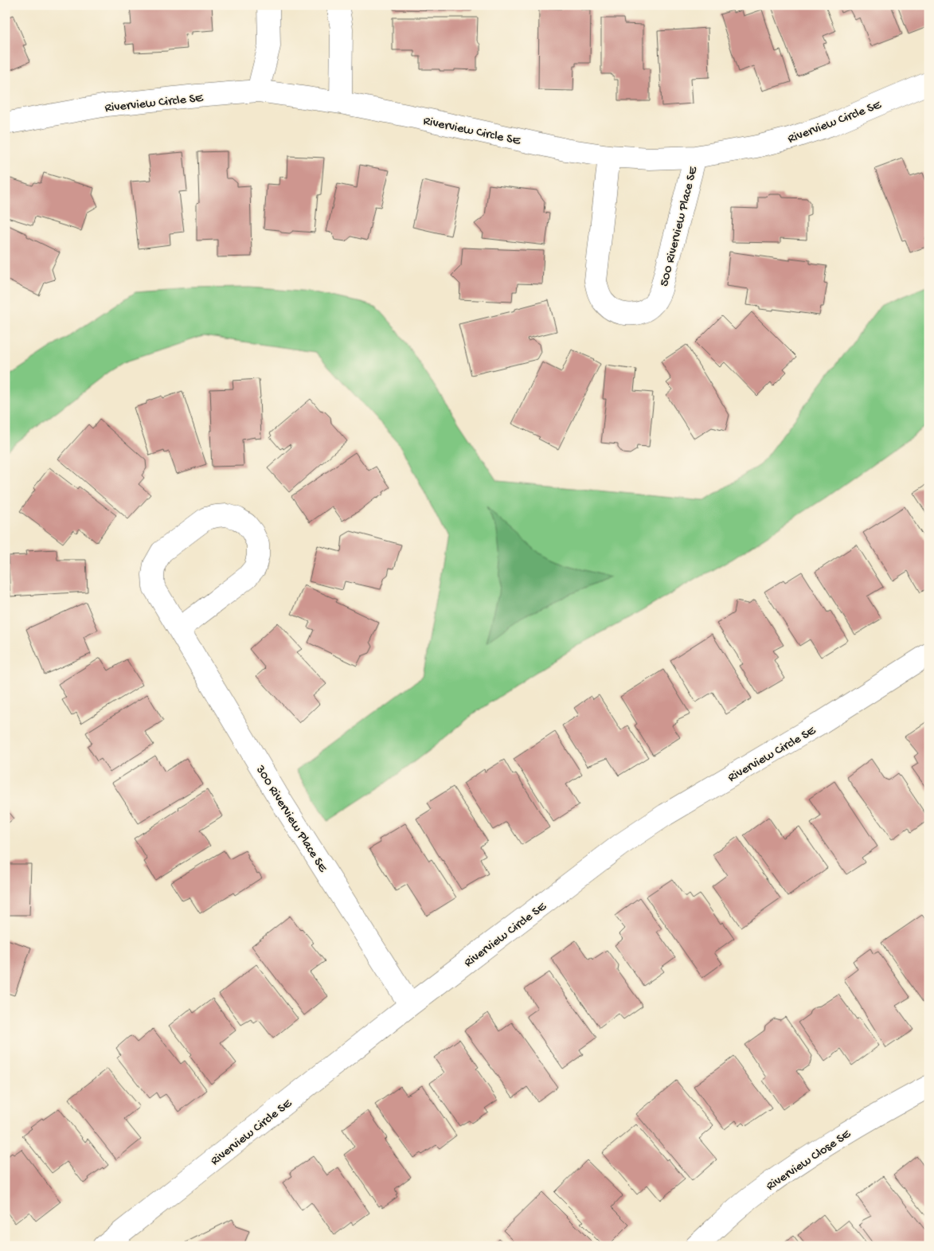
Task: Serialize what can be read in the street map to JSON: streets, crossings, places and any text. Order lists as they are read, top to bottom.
{
  "streets": {
    "street": [
      "Riverview Circle SE",
      "500 Riverview Place SE",
      "300 Riverview Place SE",
      "Riverview Close SE"
    ]
  },
  "crossings": [
    ["Riverview Circle SE", "500 Riverview Place SE"],
    ["Riverview Circle SE", "300 Riverview Place SE"]
  ]
}
